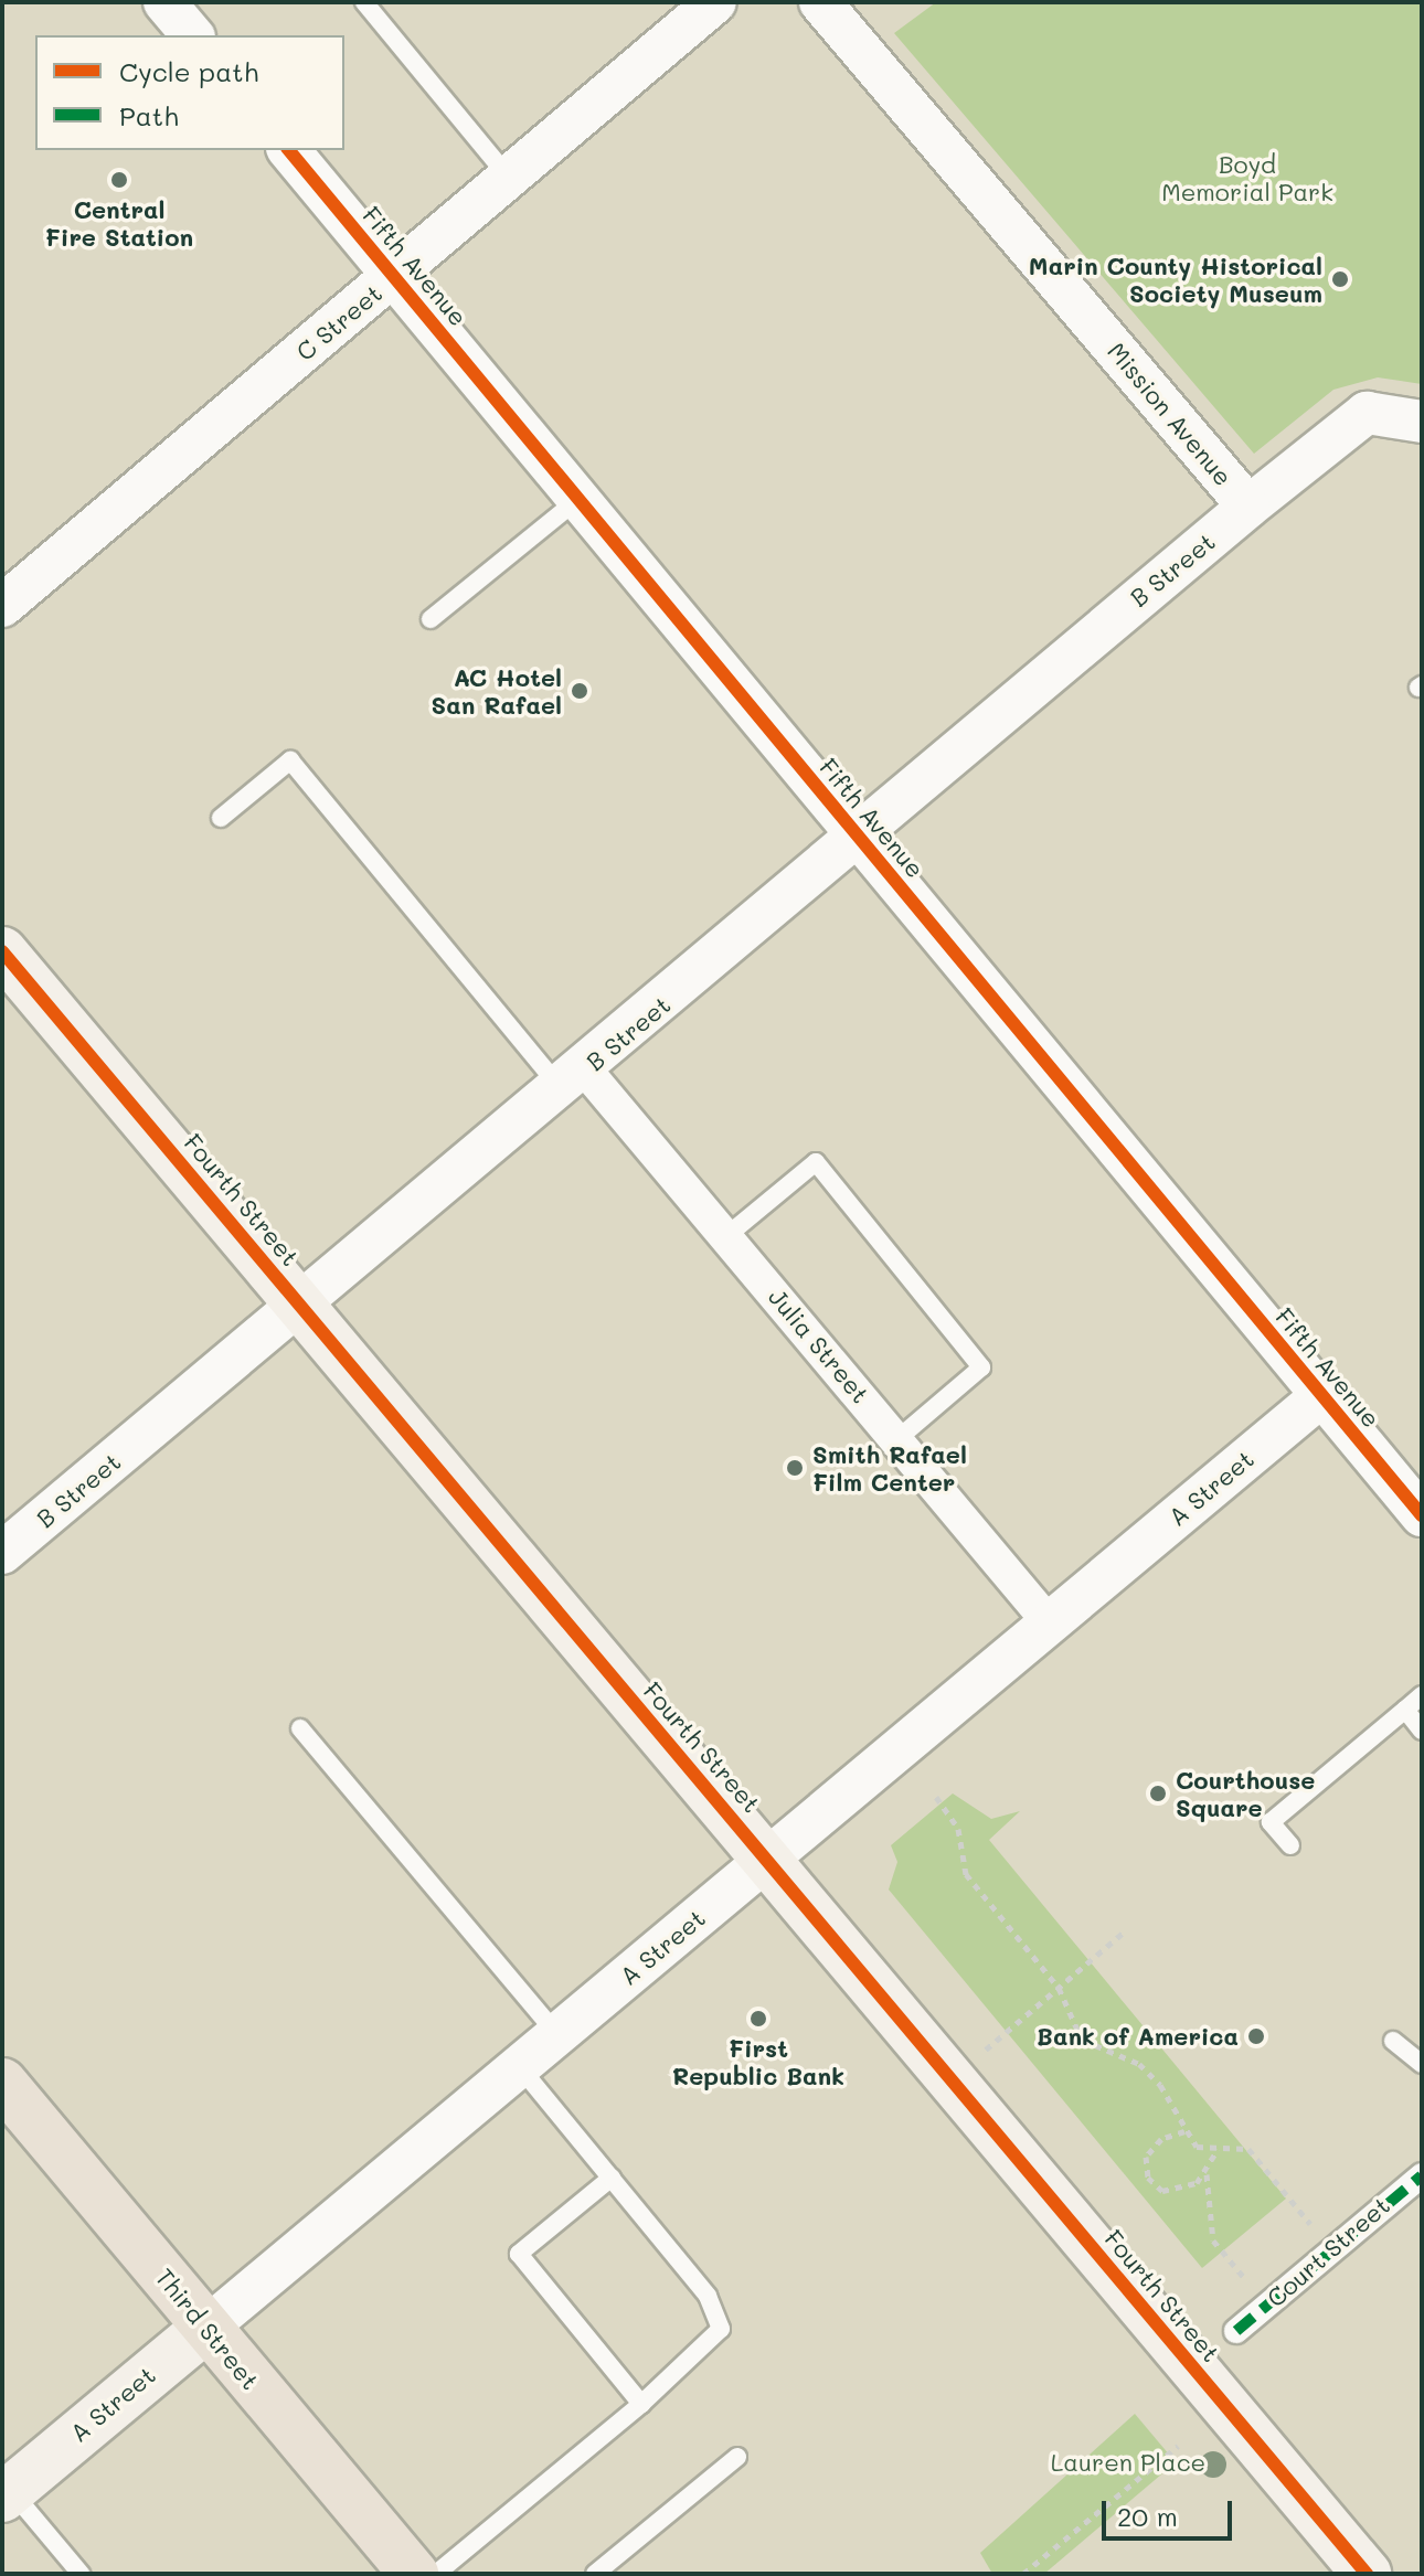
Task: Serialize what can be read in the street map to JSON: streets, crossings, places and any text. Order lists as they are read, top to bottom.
{
  "streets": {
    "main road": ["Fourth Street", "A Street", "Third Street"],
    "street": [
      "Fifth Avenue",
      "C Street",
      "Mission Avenue",
      "B Street",
      "Julia Street",
      "Court Street"
    ]
  },
  "crossings": [
    ["Fifth Avenue", "C Street"],
    ["Fifth Avenue", "B Street"],
    ["Fifth Avenue", "A Street"],
    ["Mission Avenue", "B Street"],
    ["B Street", "Fourth Street"],
    ["B Street", "Julia Street"],
    ["Fourth Street", "A Street"],
    ["Julia Street", "A Street"],
    ["A Street", "Third Street"]
  ],
  "parks": ["Boyd Memorial Park", "Lauren Place"],
  "places": [
    "Central Fire Station",
    "Marin County Historical Society Museum",
    "AC Hotel San Rafael",
    "Smith Rafael Film Center",
    "Courthouse Square",
    "First Republic Bank",
    "Bank of America"
  ],
  "legend": ["Cycle path", "Path"],
  "scale_bar": "20 m"
}
